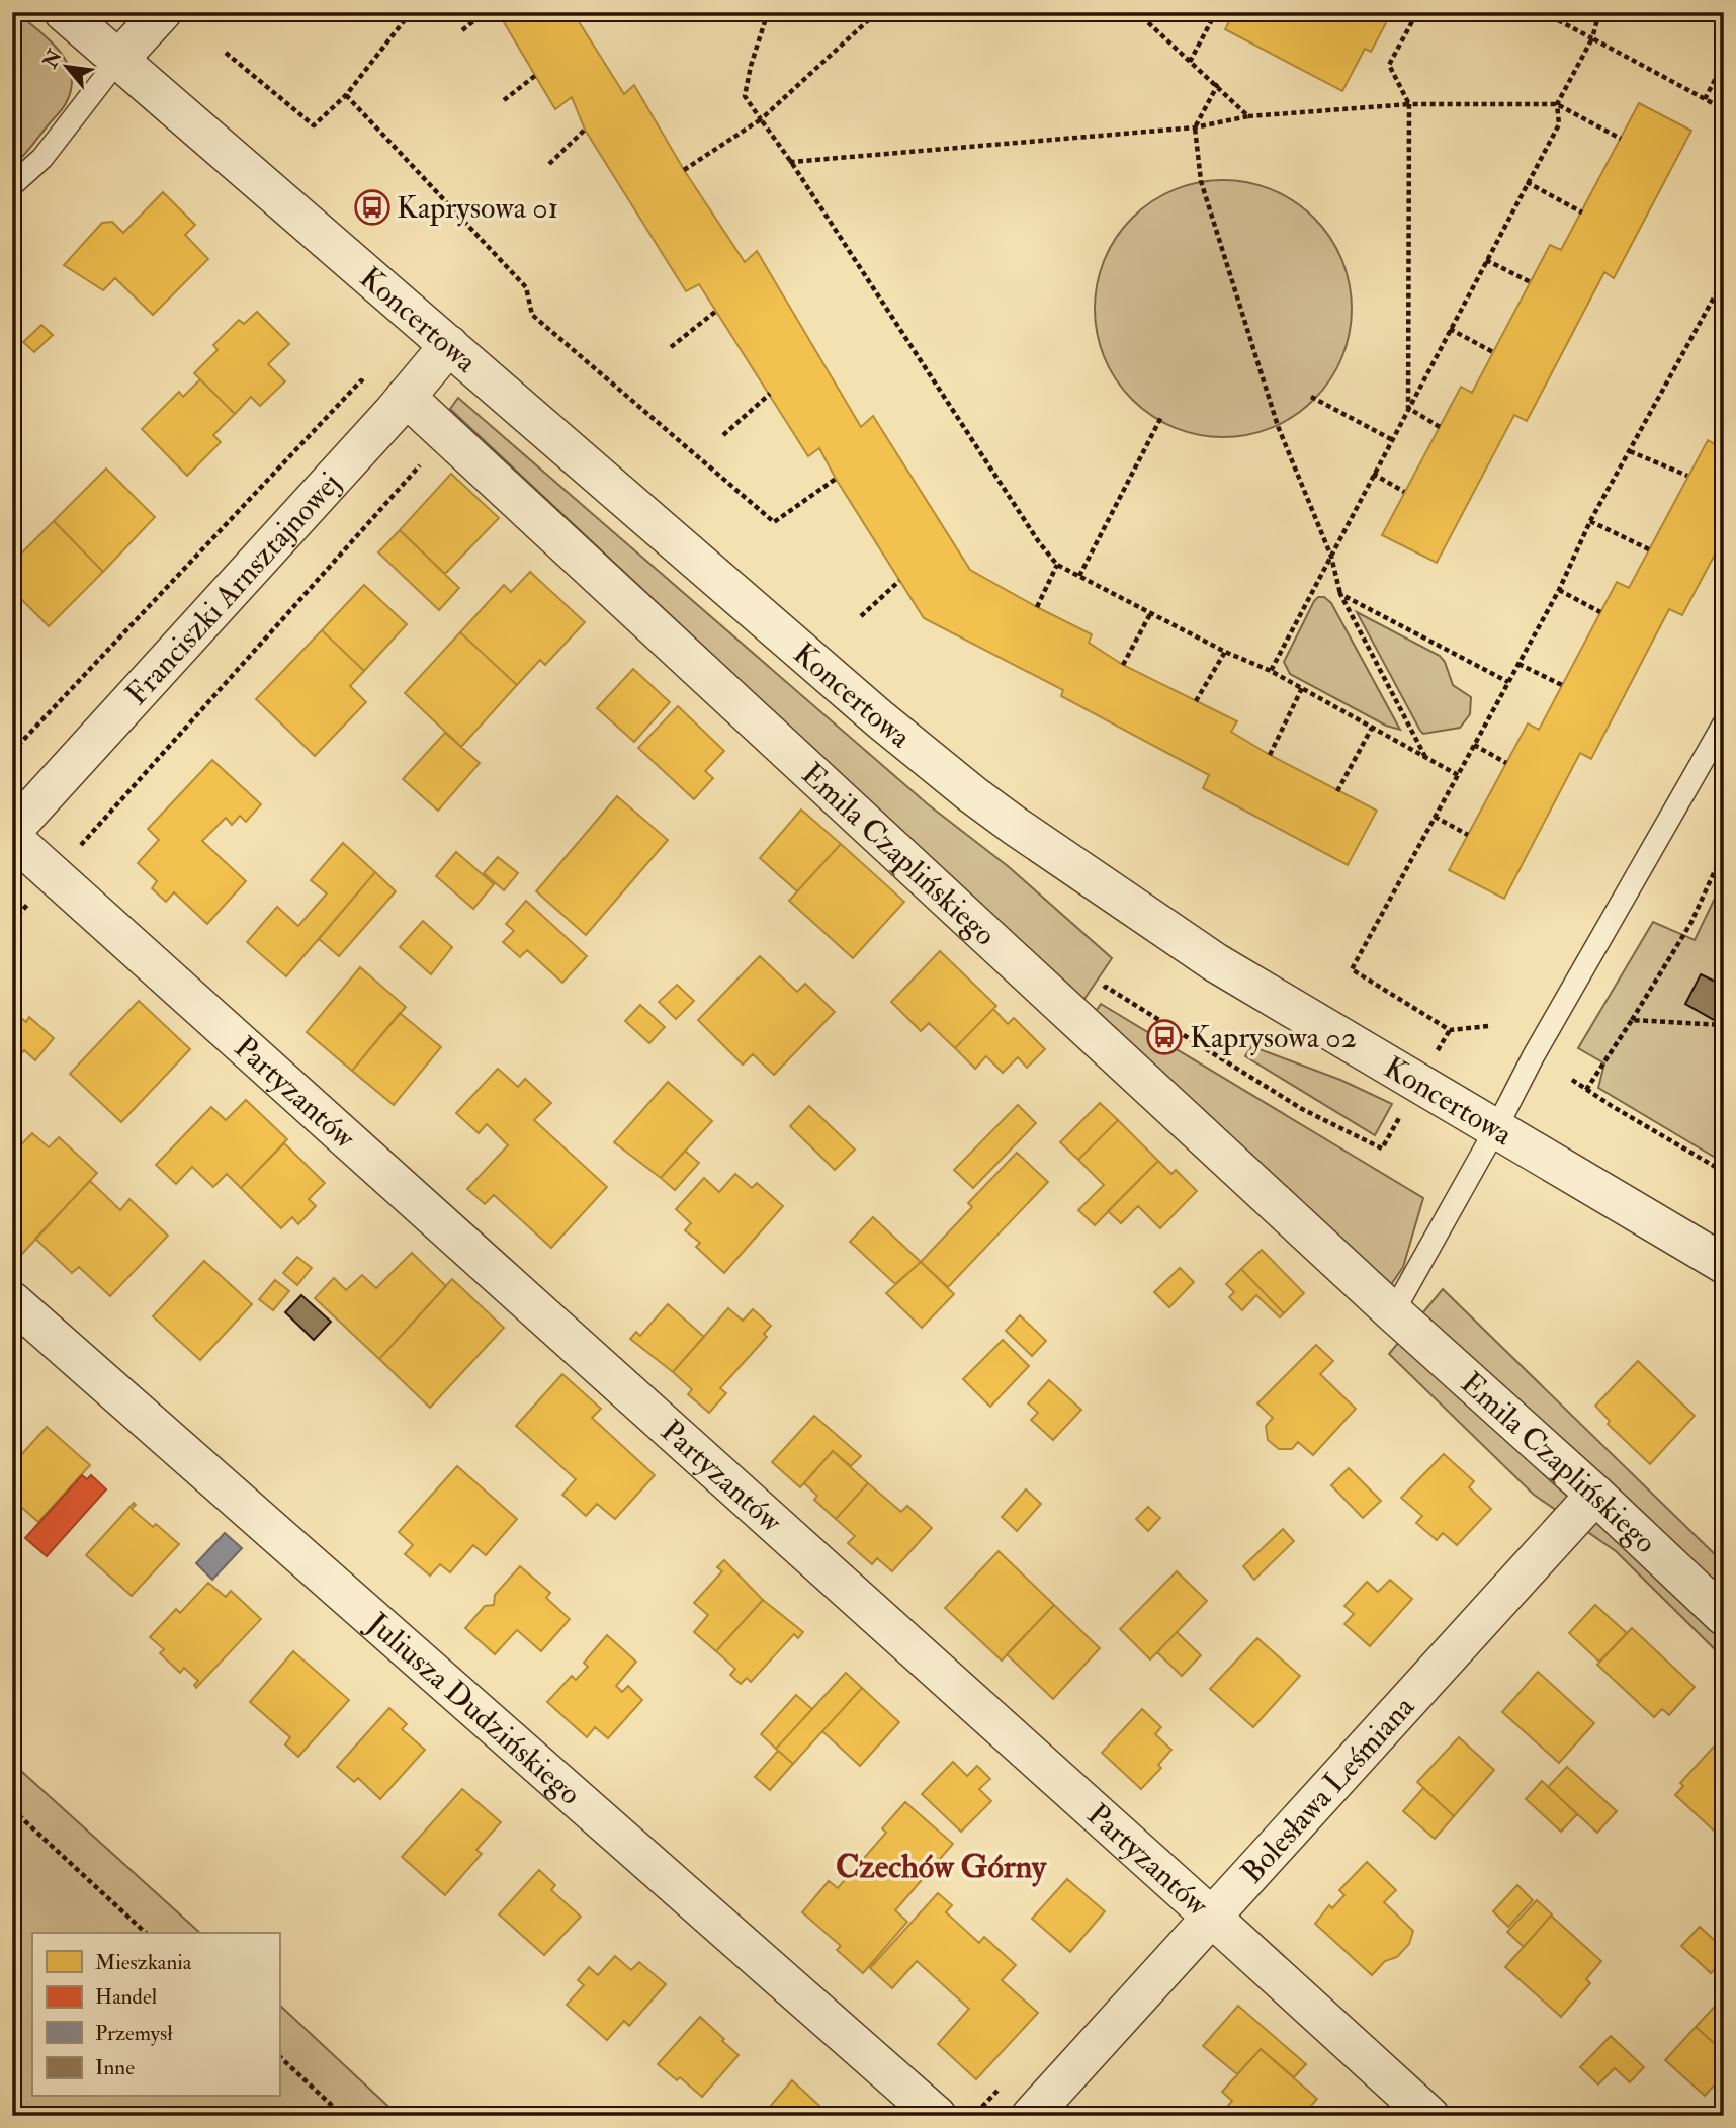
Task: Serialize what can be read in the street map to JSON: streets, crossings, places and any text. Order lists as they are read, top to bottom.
{
  "streets": {
    "street": [
      "Koncertowa",
      "Franciszki Arnsztajnowej",
      "Emila Czaplińskiego",
      "Partyzantów",
      "Juliusza Dudzińskiego",
      "Bolesława Leśmiana"
    ]
  },
  "crossings": [
    ["Koncertowa", "Franciszki Arnsztajnowej"],
    ["Franciszki Arnsztajnowej", "Emila Czaplińskiego"],
    ["Emila Czaplińskiego", "Bolesława Leśmiana"],
    ["Partyzantów", "Bolesława Leśmiana"]
  ],
  "districts": ["Czechów Górny"],
  "places": {
    "bus stop": ["Kaprysowa 01", "Kaprysowa 02"]
  },
  "legend": [
    "Mieszkania",
    "Handel",
    "Przemysł",
    "Inne"
  ],
  "north": "top left"
}
